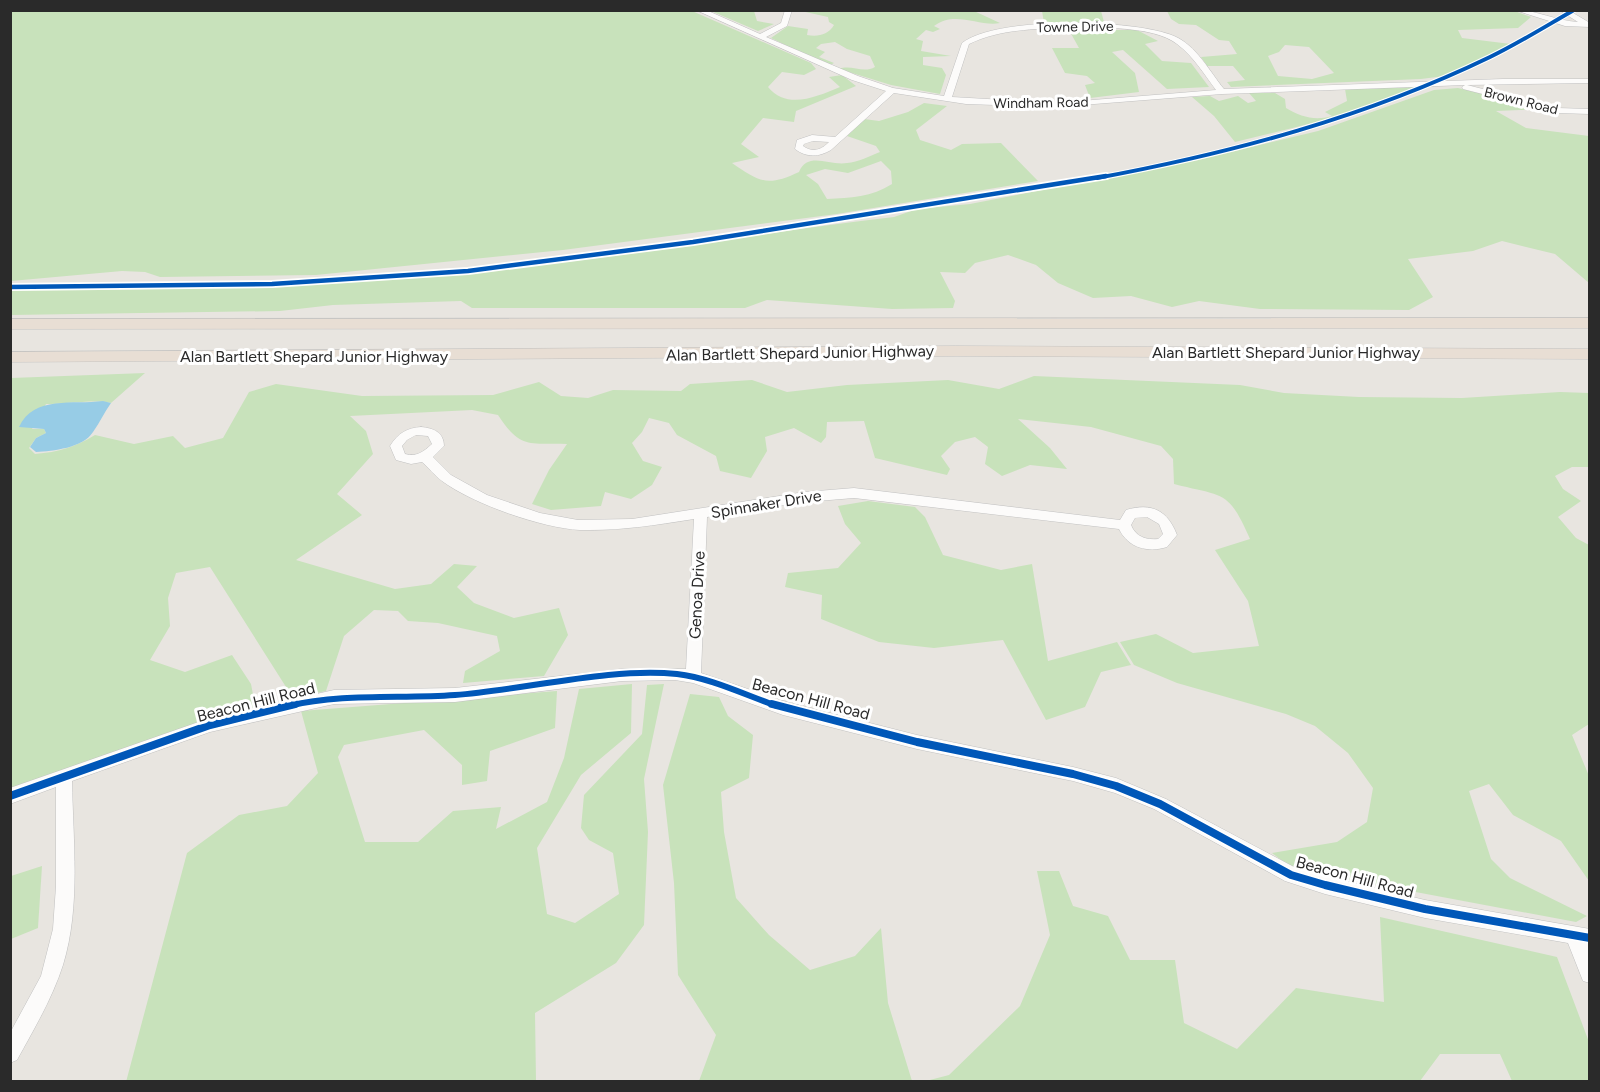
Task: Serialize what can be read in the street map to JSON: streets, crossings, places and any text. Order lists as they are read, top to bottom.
{
  "streets": {
    "highway": ["Alan Bartlett Shepard Junior Highway"],
    "street": [
      "Towne Drive",
      "Brown Road",
      "Windham Road",
      "Spinnaker Drive",
      "Genoa Drive",
      "Beacon Hill Road"
    ]
  },
  "crossings": [
    ["Towne Drive", "Windham Road"],
    ["Brown Road", "Windham Road"],
    ["Spinnaker Drive", "Genoa Drive"],
    ["Genoa Drive", "Beacon Hill Road"]
  ]
}
